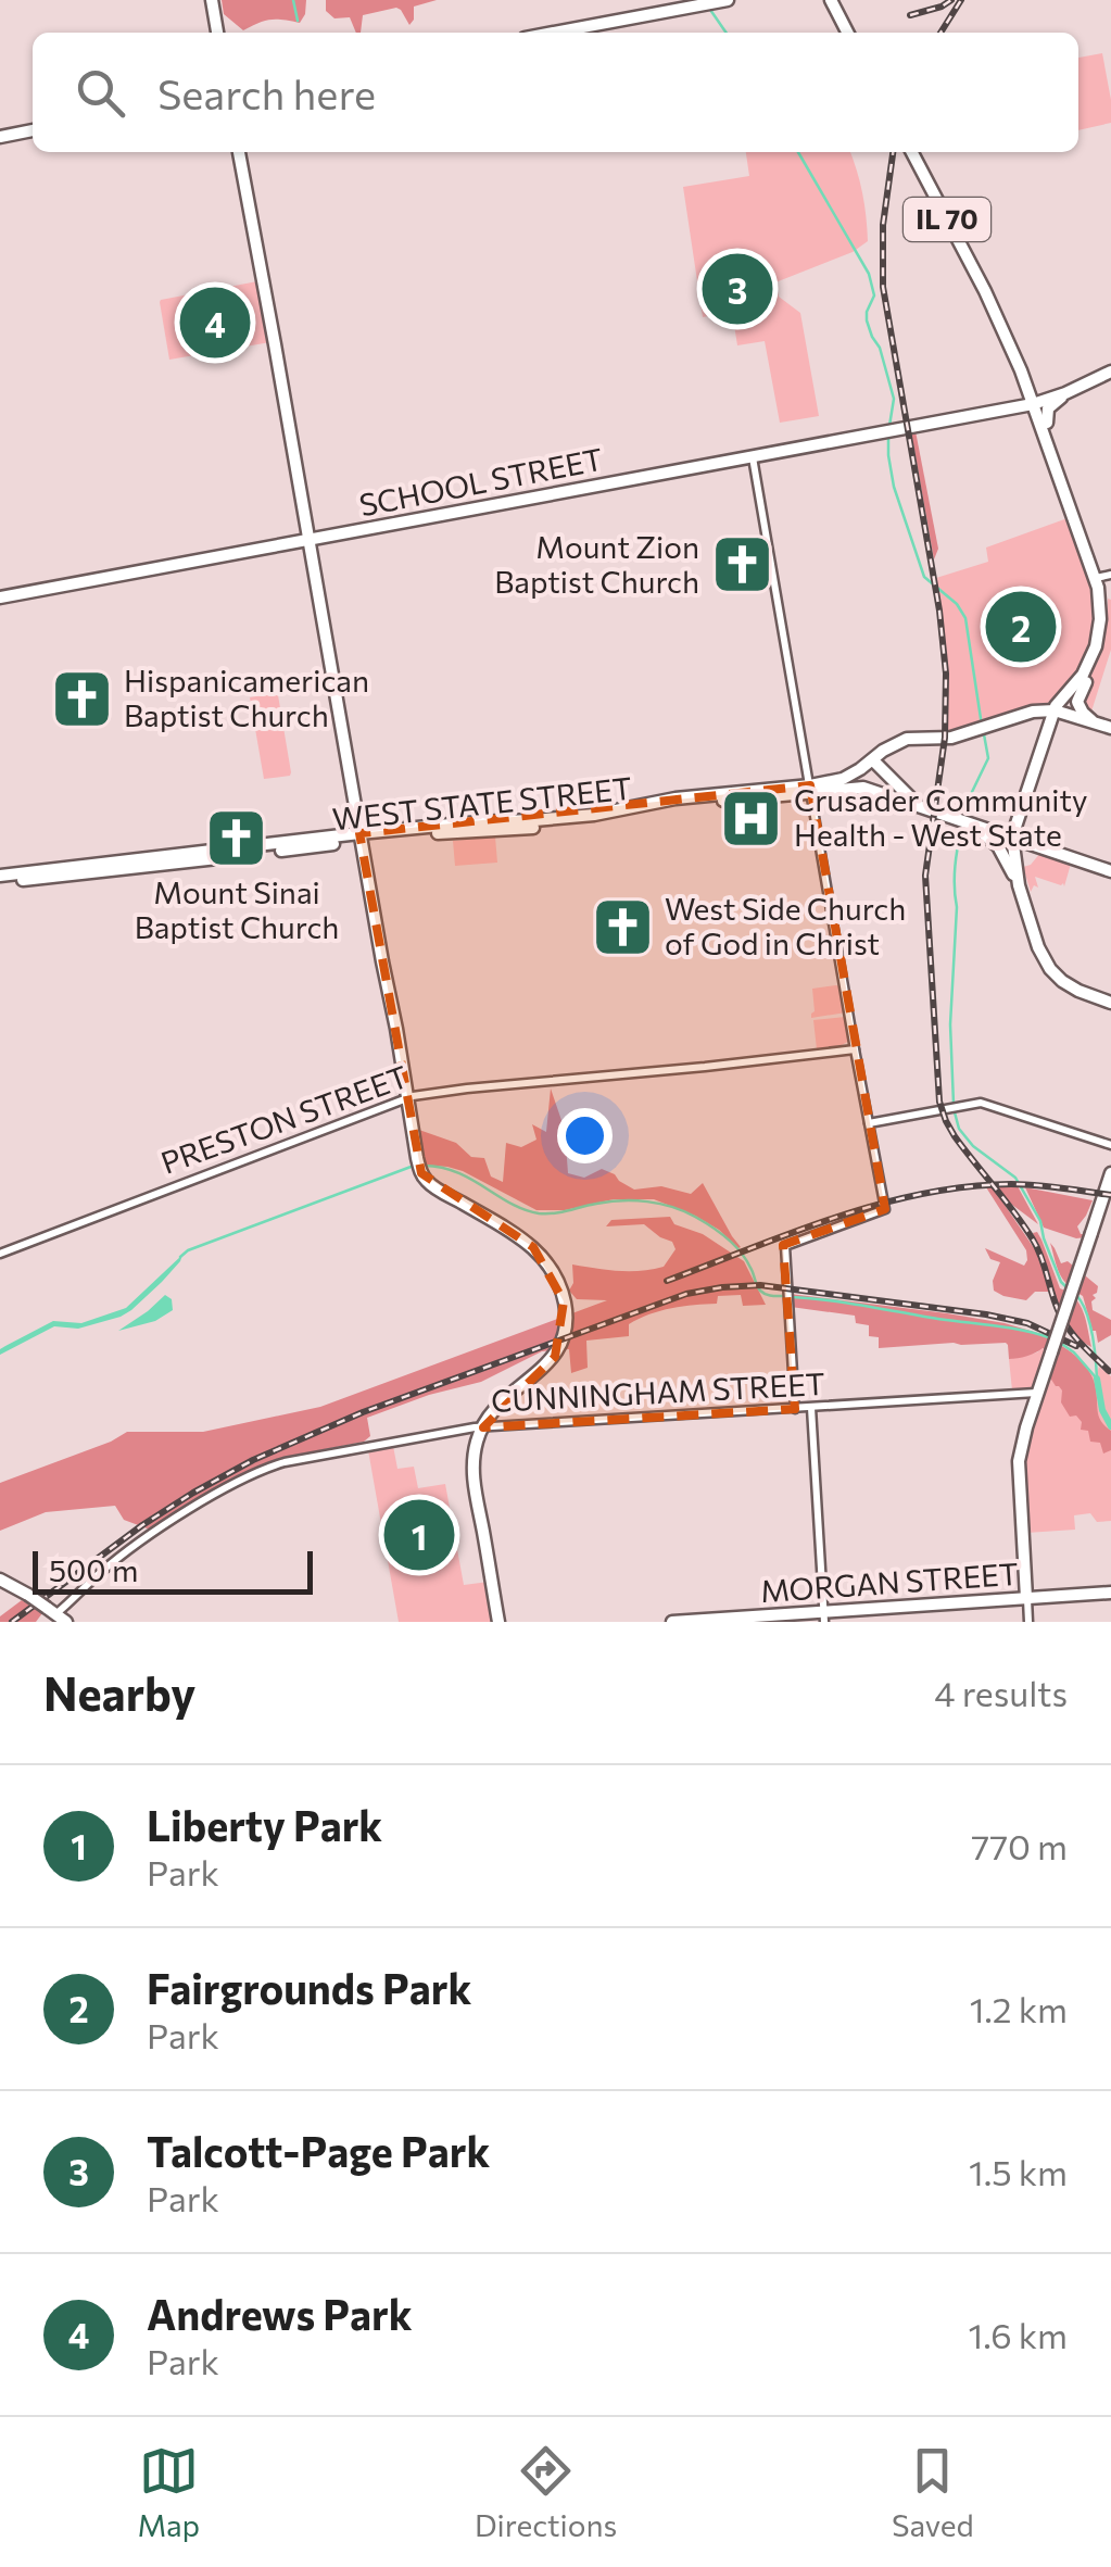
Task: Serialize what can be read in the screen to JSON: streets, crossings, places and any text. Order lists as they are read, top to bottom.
{
  "streets": {
    "main road": [
      "IL 70",
      "SCHOOL STREET",
      "WEST STATE STREET",
      "MORGAN STREET"
    ],
    "street": ["PRESTON STREET", "CUNNINGHAM STREET"]
  },
  "crossings": [
    ["IL 70", "SCHOOL STREET"],
    ["IL 70", "WEST STATE STREET"]
  ],
  "places": {
    "church": [
      "Mount Zion Baptist Church",
      "Hispanicamerican Baptist Church",
      "Mount Sinai Baptist Church",
      "West Side Church of God in Christ"
    ],
    "hospital": ["Crusader Community Health - West State"]
  },
  "scale_bar": "500 m",
  "page": {
    "search": "Search here",
    "pins": [
      "3",
      "4",
      "2",
      "1"
    ],
    "scale": "500 m",
    "heading": ["Nearby", "4 results"],
    "list": [
      {
        "mark": "1",
        "name": "Liberty Park",
        "note": "Park",
        "value": "770 m"
      },
      {
        "mark": "2",
        "name": "Fairgrounds Park",
        "note": "Park",
        "value": "1.2 km"
      },
      {
        "mark": "3",
        "name": "Talcott-Page Park",
        "note": "Park",
        "value": "1.5 km"
      },
      {
        "mark": "4",
        "name": "Andrews Park",
        "note": "Park",
        "value": "1.6 km"
      }
    ],
    "nav": ["Map", "Directions", "Saved"]
  }
}
